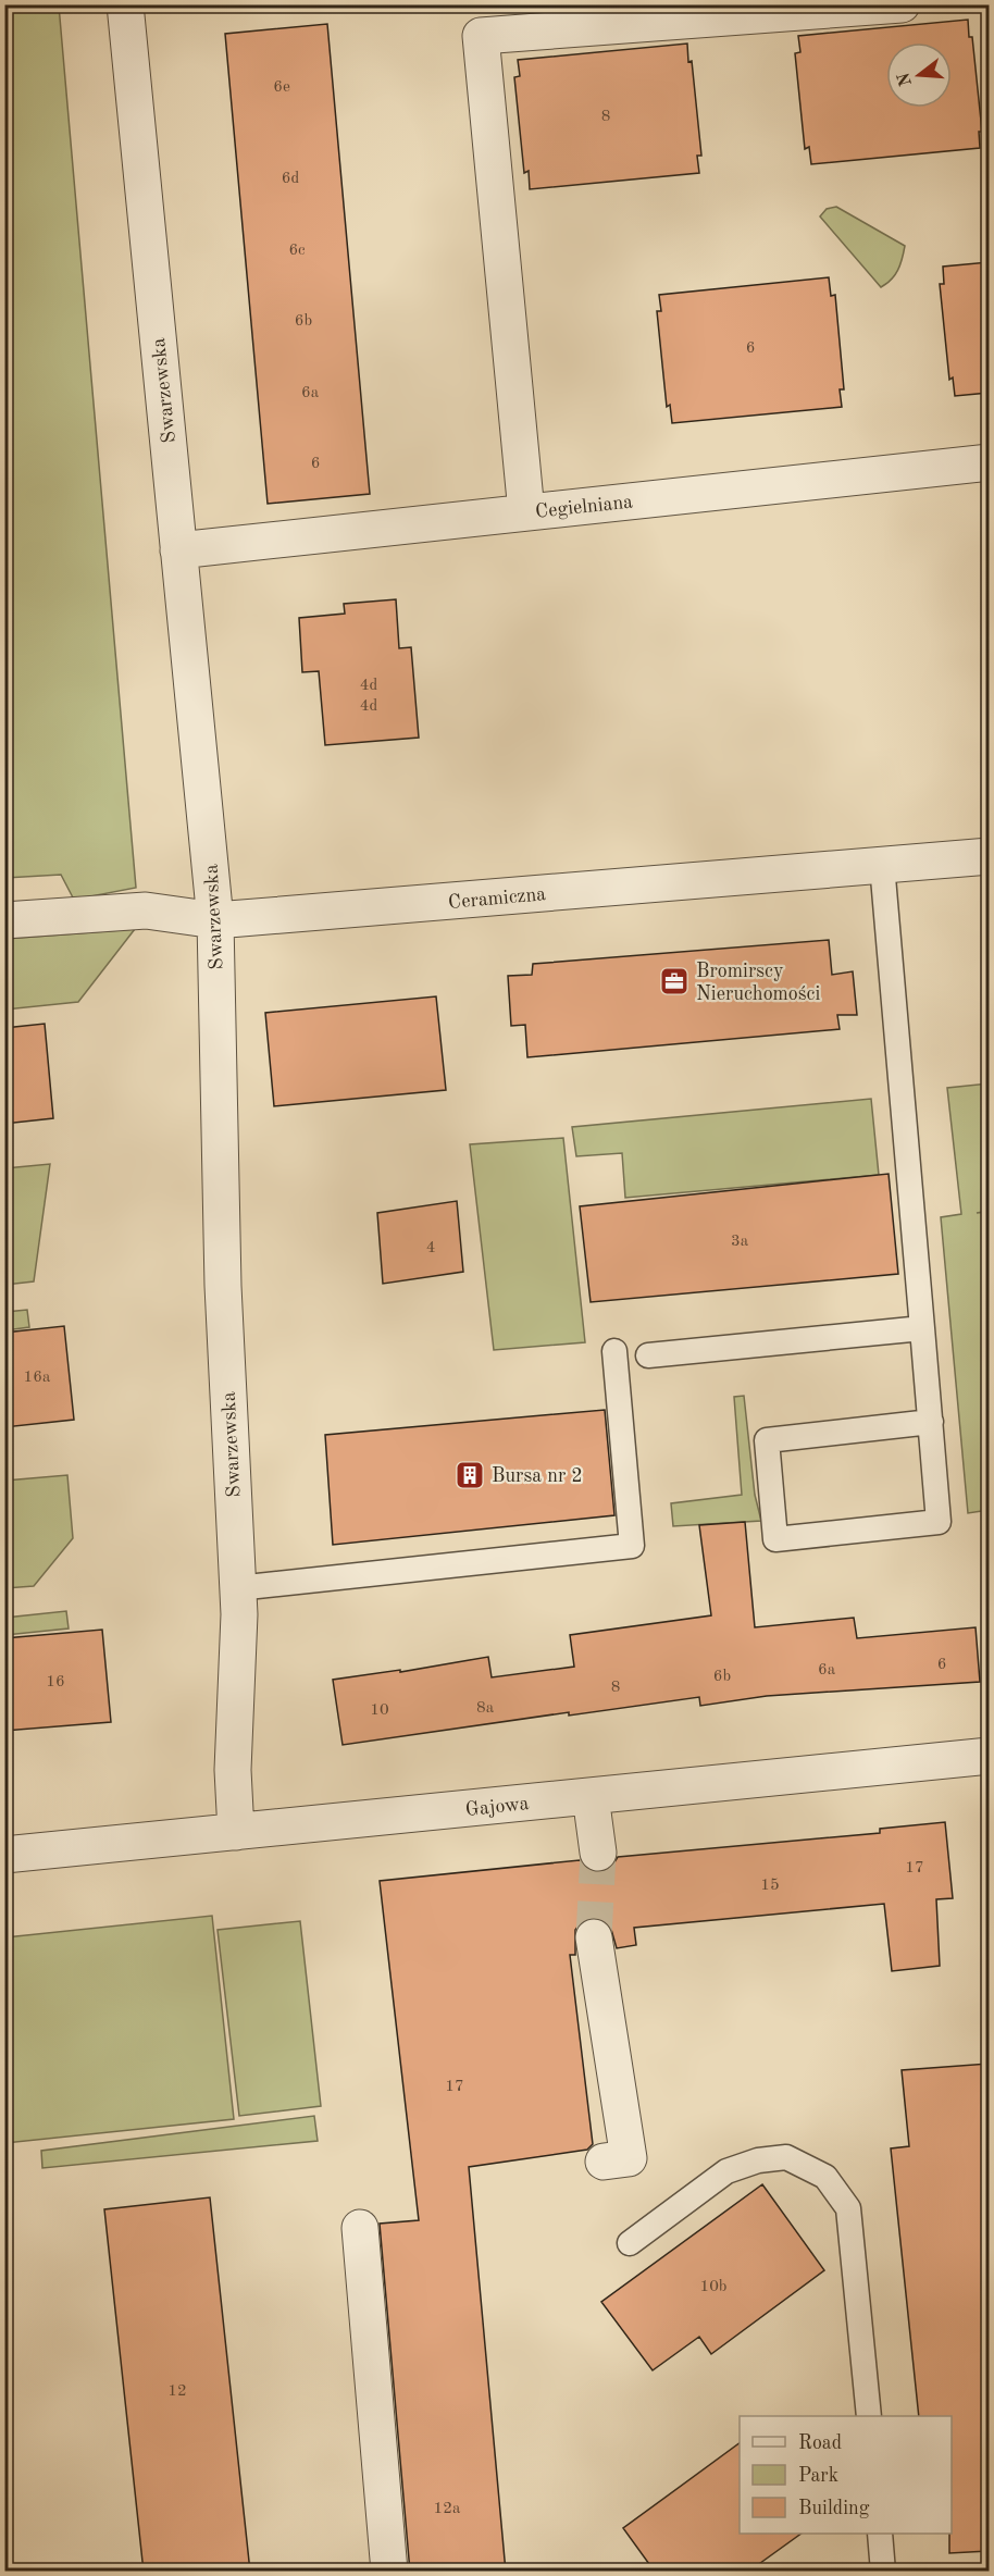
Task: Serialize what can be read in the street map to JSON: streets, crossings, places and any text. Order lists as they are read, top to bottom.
{
  "streets": {
    "street": [
      "Swarzewska",
      "Cegielniana",
      "Ceramiczna",
      "Gajowa"
    ]
  },
  "crossings": [
    ["Swarzewska", "Cegielniana"],
    ["Swarzewska", "Ceramiczna"],
    ["Swarzewska", "Gajowa"]
  ],
  "places": {
    "office": ["Bromirscy Nieruchomości"],
    "building": ["Bursa nr 2"]
  },
  "house_numbers": [
    "6e",
    "8",
    "6d",
    "6c",
    "6b",
    "6",
    "6a",
    "6",
    "4d",
    "4d",
    "3a",
    "4",
    "16a",
    "6",
    "6a",
    "6b",
    "16",
    "8",
    "8a",
    "10",
    "17",
    "15",
    "17",
    "10b",
    "12",
    "12a"
  ],
  "legend": ["Road", "Park", "Building"],
  "north": "left"
}
